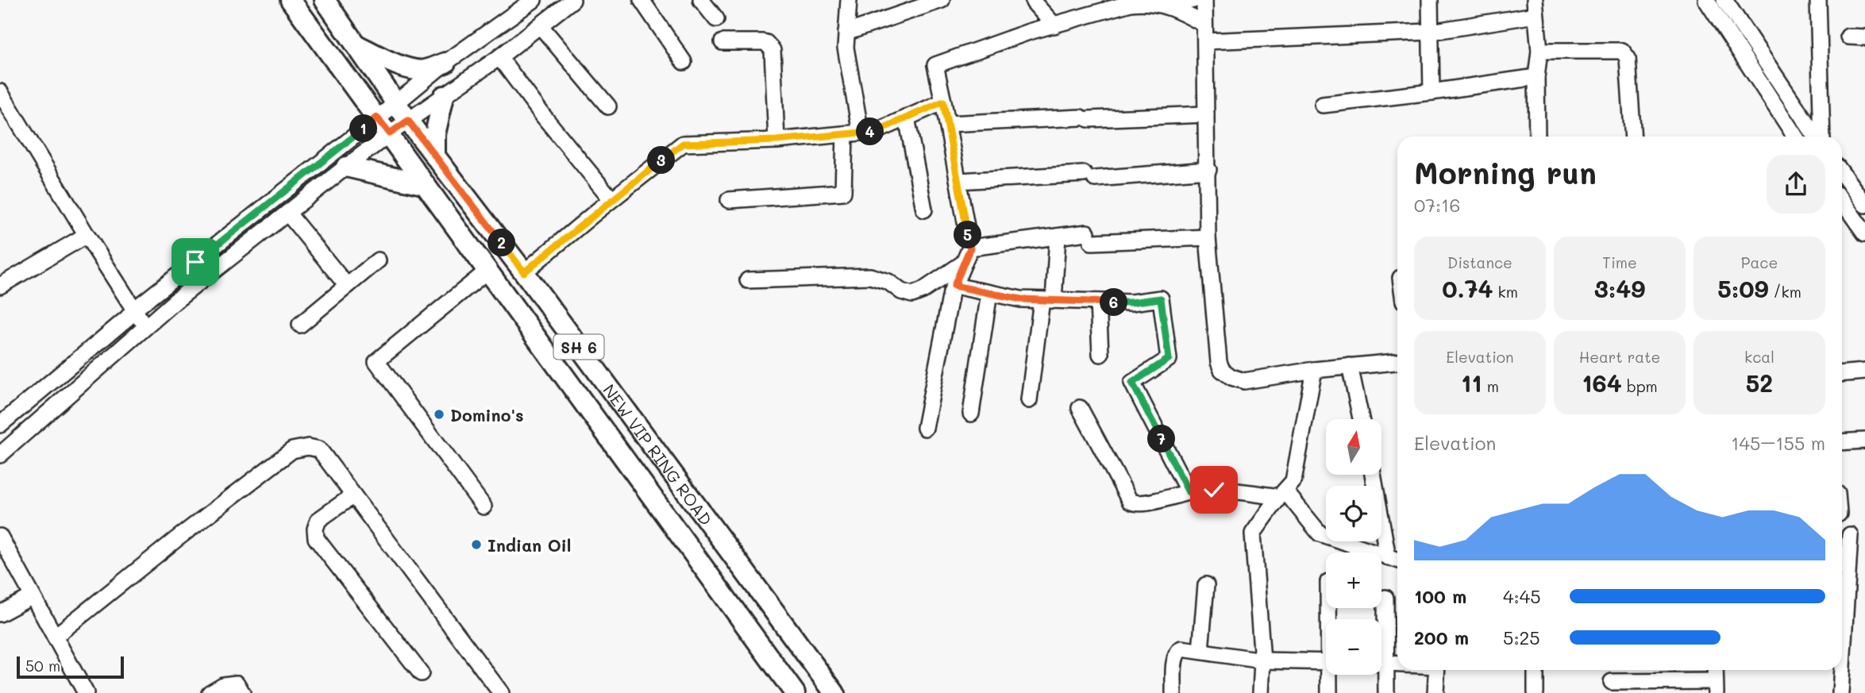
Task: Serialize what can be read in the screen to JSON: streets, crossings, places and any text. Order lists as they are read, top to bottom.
{
  "streets": {
    "main road": ["SH 6", "NEW VIP RING ROAD"]
  },
  "places": ["Domino's", "Indian Oil"],
  "scale_bar": "50 m",
  "north": "top",
  "page": {
    "pins": [
      "1",
      "4",
      "3",
      "5",
      "2",
      "6",
      "7"
    ],
    "heading": ["Morning run", "07:16"],
    "stats": [
      ["Distance", "0.74 km"],
      ["Time", "3:49"],
      ["Pace", "5:09 /km"],
      ["Elevation", "11 m"],
      ["Heart rate", "164 bpm"],
      ["kcal", "52"]
    ],
    "map_buttons": ["+", "−"],
    "chart": ["Elevation", "145–155 m"],
    "list": [
      {
        "name": "100 m",
        "note": "4:45"
      },
      {
        "name": "200 m",
        "note": "5:25"
      }
    ],
    "scale": "50 m"
  }
}
